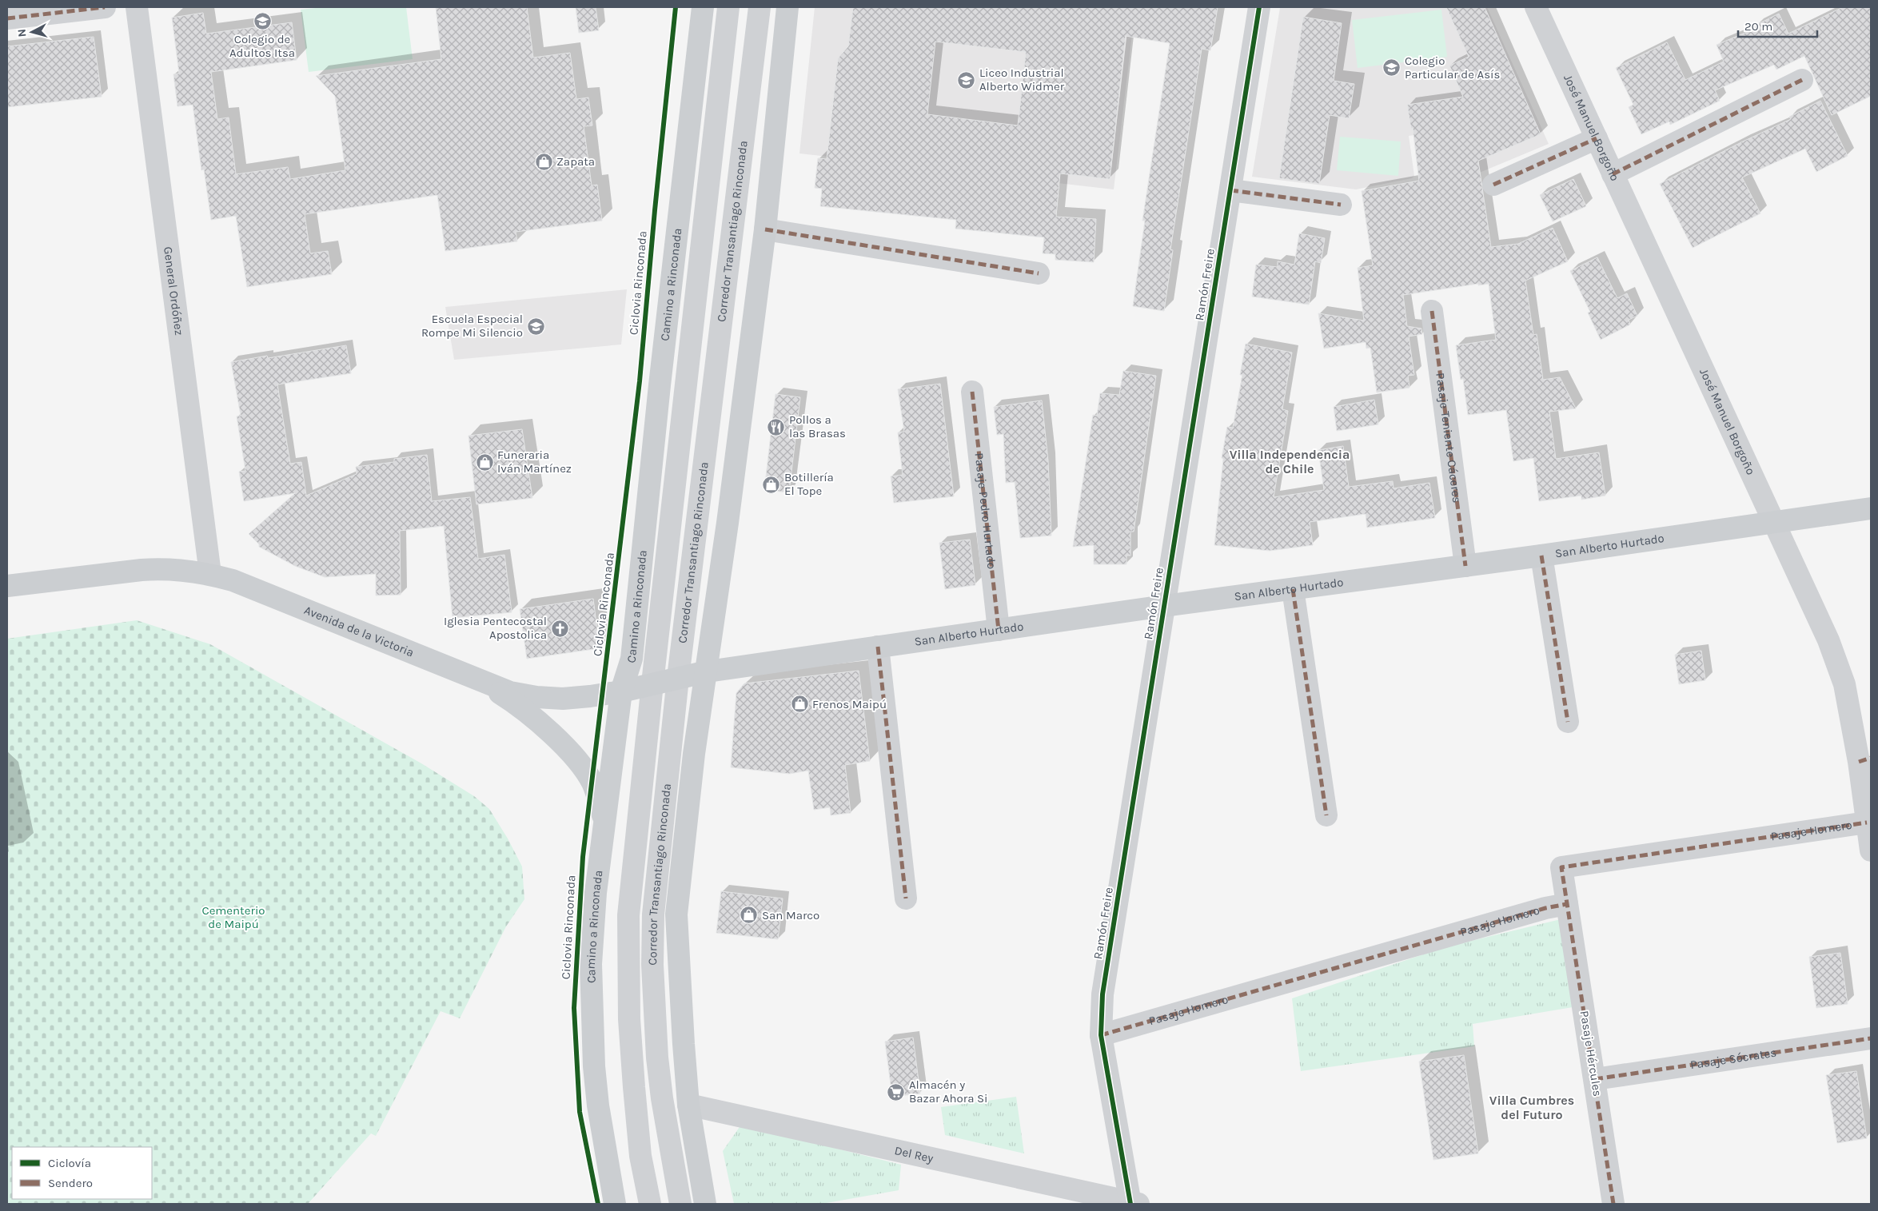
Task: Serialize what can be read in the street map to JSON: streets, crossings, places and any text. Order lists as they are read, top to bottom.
{
  "streets": {
    "main road": ["Camino a Rinconada", "San Alberto Hurtado", "Avenida de la Victoria"],
    "street": [
      "José Manuel Borgoño",
      "Corredor Transantiago Rinconada",
      "Ramón Freire",
      "General Ordóñez",
      "Pasaje Teniente Cáceres",
      "Pasaje Pedro Hurtado",
      "Pasaje Homero",
      "Pasaje Hércules",
      "Pasaje Sócrates",
      "Del Rey"
    ],
    "cycle path": ["Ciclovia Rinconada"]
  },
  "crossings": [
    ["José Manuel Borgoño", "San Alberto Hurtado"],
    ["José Manuel Borgoño", "Pasaje Homero"],
    ["Corredor Transantiago Rinconada", "Camino a Rinconada"],
    ["Corredor Transantiago Rinconada", "Avenida de la Victoria"],
    ["Camino a Rinconada", "Avenida de la Victoria"],
    ["Ramón Freire", "San Alberto Hurtado"],
    ["Ramón Freire", "Pasaje Homero"],
    ["Ramón Freire", "Del Rey"],
    ["General Ordóñez", "Avenida de la Victoria"],
    ["Pasaje Teniente Cáceres", "San Alberto Hurtado"],
    ["Pasaje Pedro Hurtado", "San Alberto Hurtado"],
    ["San Alberto Hurtado", "Avenida de la Victoria"],
    ["Pasaje Homero", "Pasaje Hércules"],
    ["Pasaje Hércules", "Pasaje Sócrates"]
  ],
  "districts": ["Villa Independencia de Chile", "Villa Cumbres del Futuro"],
  "parks": ["Cementerio de Maipú"],
  "places": {
    "school or university": [
      "Colegio de Adultos Itsa",
      "Colegio Particular de Asís",
      "Liceo Industrial Alberto Widmer",
      "Escuela Especial Rompe Mi Silencio"
    ],
    "shop": [
      "Zapata",
      "Funeraria Iván Martínez",
      "Botillería El Tope",
      "Frenos Maipú",
      "San Marco"
    ],
    "restaurant": ["Pollos a las Brasas"],
    "church": ["Iglesia Pentecostal Apostolica"],
    "supermarket": ["Almacén y Bazar Ahora Si"]
  },
  "legend": ["Ciclovía", "Sendero"],
  "scale_bar": "20 m",
  "north": "left"
}
